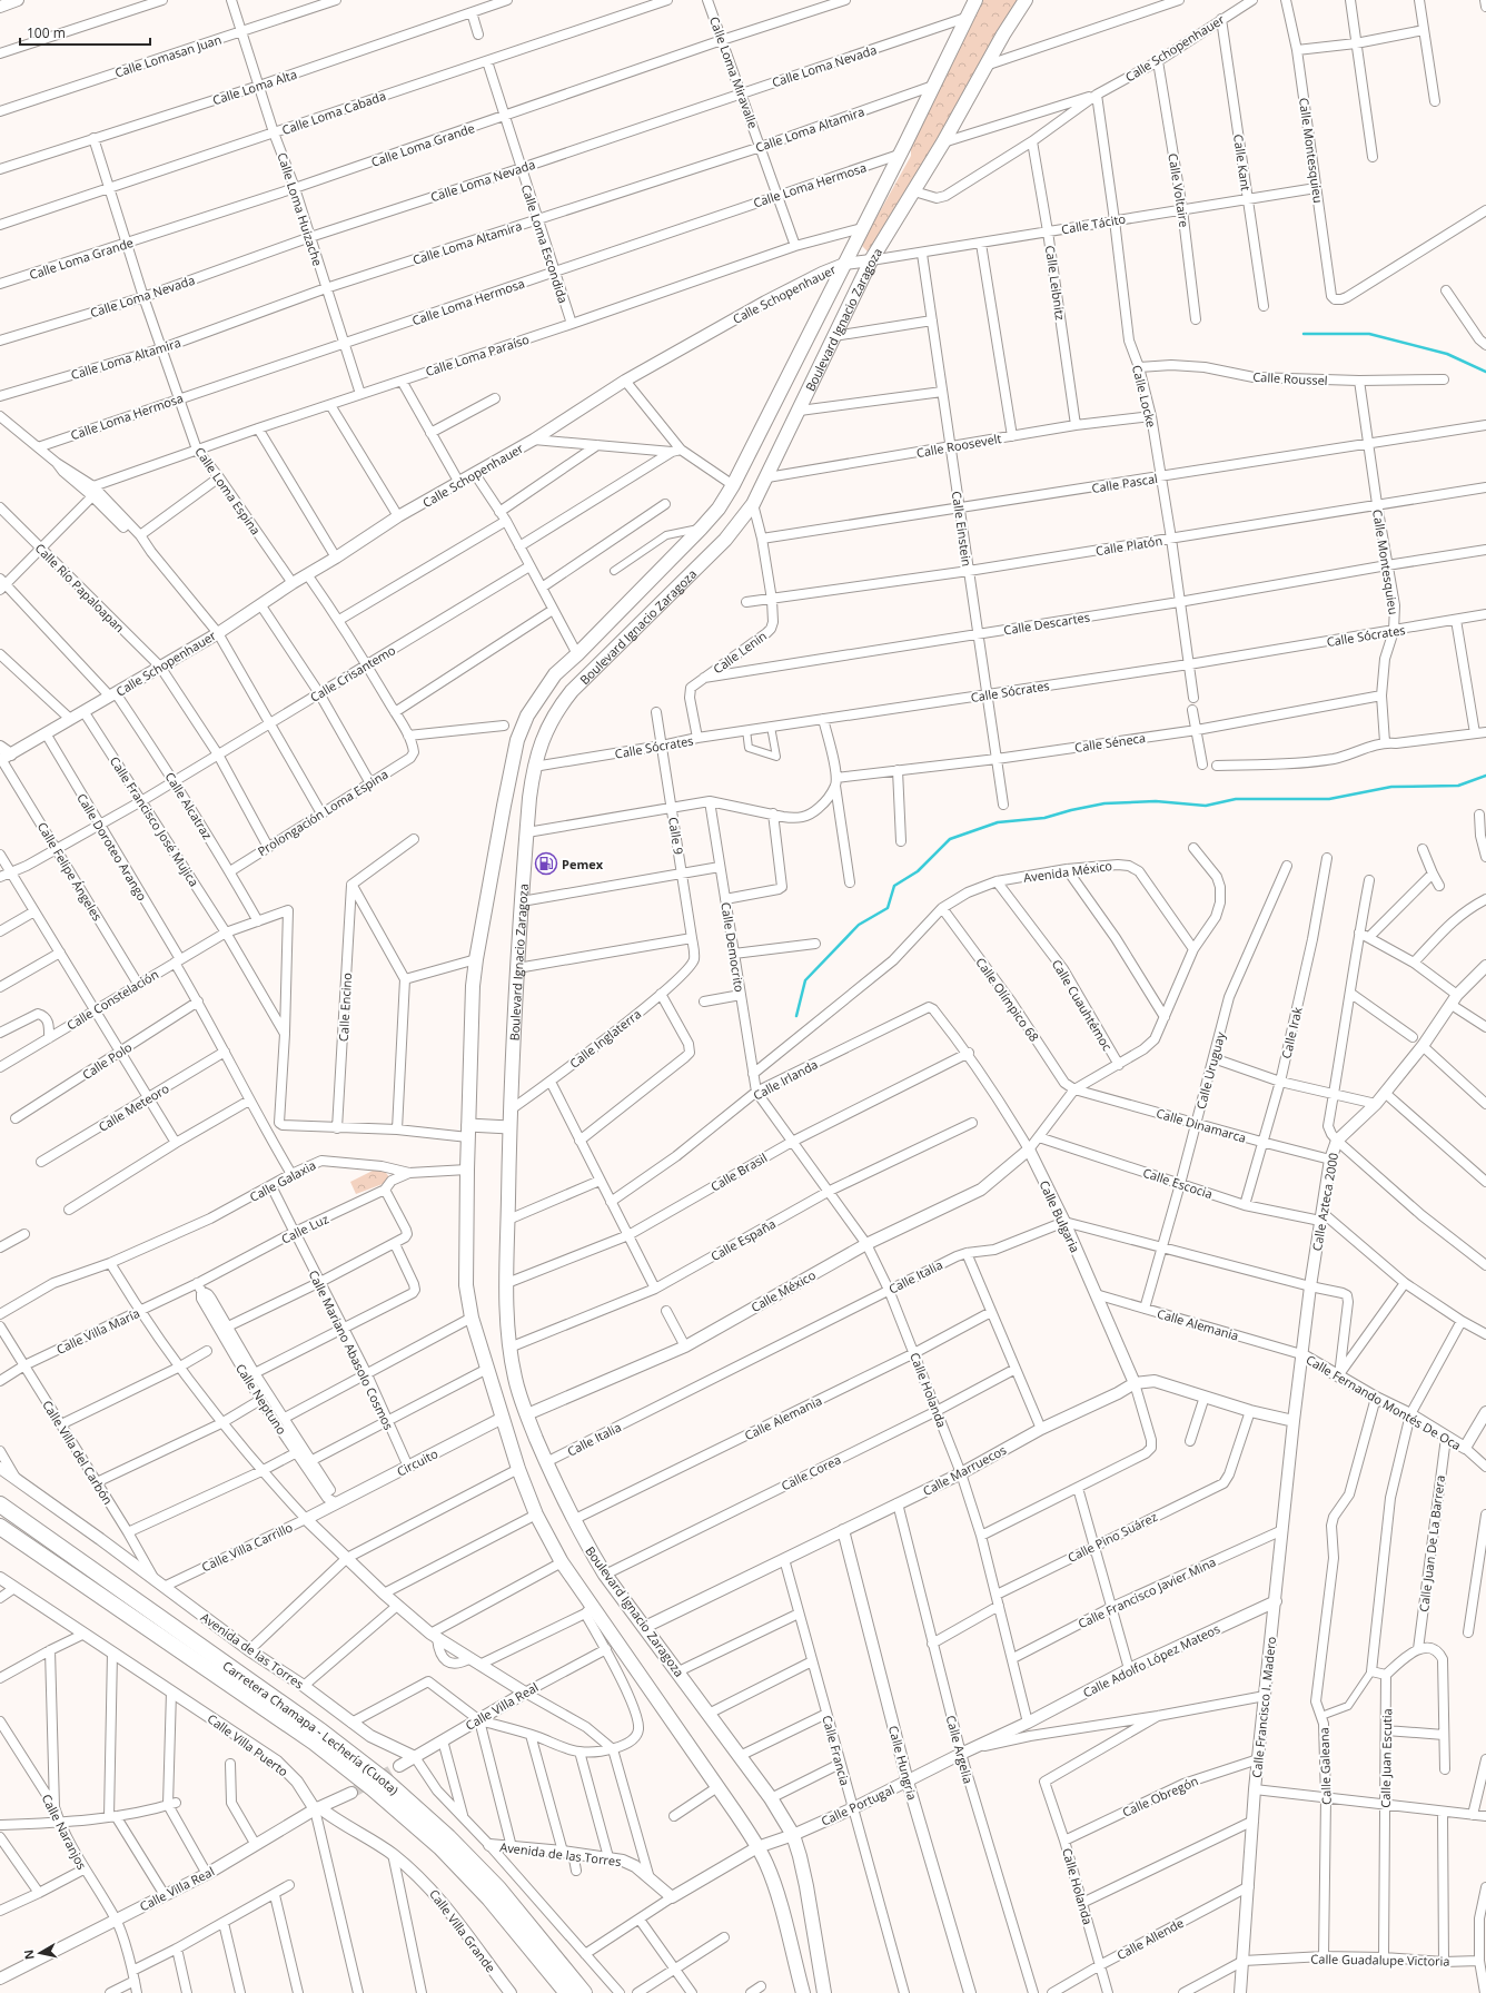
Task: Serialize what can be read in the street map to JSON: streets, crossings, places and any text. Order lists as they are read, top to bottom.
{
  "streets": {
    "highway": ["Carretera Chamapa - Lechería (Cuota)"],
    "main road": ["Boulevard Ignacio Zaragoza"],
    "street": [
      "Calle Schopenhauer",
      "Calle Lomasan Juan",
      "Calle Loma Nevada",
      "Calle Loma Miravalle",
      "Calle Loma Alta",
      "Calle Loma Cabada",
      "Calle Loma Altamira",
      "Calle Loma Grande",
      "Calle Montesquieu",
      "Calle Kant",
      "Calle Loma Hermosa",
      "Calle Voltaire",
      "Calle Loma Huizache",
      "Calle Tácito",
      "Calle Loma Escondida",
      "Calle Leibnitz",
      "Calle Loma Paraíso",
      "Calle Roussel",
      "Calle Locke",
      "Calle Roosevelt",
      "Calle Pascal",
      "Calle Loma Espina",
      "Calle Einstein",
      "Calle Platón",
      "Calle Río Papaloapan",
      "Calle Descartes",
      "Calle Sócrates",
      "Calle Lenin",
      "Calle Crisantemo",
      "Calle Séneca",
      "Calle Alcatraz",
      "Prolongación Loma Espina",
      "Calle Francisco José Mujica",
      "Calle 9",
      "Calle Doroteo Arango",
      "Calle Felipe Ángeles",
      "Avenida México",
      "Calle Democrito",
      "Calle Constelación",
      "Calle Olímpico 68",
      "Calle Cuauhtémoc",
      "Calle Encino",
      "Calle Irak",
      "Calle Inglaterra",
      "Calle Polo",
      "Calle Uruguay",
      "Calle Irlanda",
      "Calle Meteoro",
      "Calle Dinamarca",
      "Calle Brasil",
      "Calle Galaxia",
      "Calle Escocia",
      "Calle Azteca 2000",
      "Calle Bulgaria",
      "Calle Luz",
      "Calle España",
      "Calle Italia",
      "Calle México",
      "Calle Alemania",
      "Calle Villa María",
      "Calle Mariano Abasolo Cosmos",
      "Calle Holanda",
      "Calle Neptuno",
      "Calle Fernando Montés De Oca",
      "Calle Villa del Carbón",
      "Circuito",
      "Calle Marruecos",
      "Calle Corea",
      "Calle Pino Suárez",
      "Calle Juan De La Barrera",
      "Calle Villa Carrillo",
      "Calle Francisco Javier Mina",
      "Avenida de las Torres",
      "Calle Adolfo López Mateos",
      "Calle Villa Real",
      "Calle Francisco I. Madero",
      "Calle Villa Puerto",
      "Calle Argelia",
      "Calle Francia",
      "Calle Juan Escutia",
      "Calle Hungria",
      "Calle Galeana",
      "Calle Obregón",
      "Calle Portugal",
      "Calle Naranjos",
      "Calle Villa Grande",
      "Calle Allende",
      "Calle Guadalupe Victoria"
    ]
  },
  "crossings": [
    ["Calle Schopenhauer", "Calle Kant"],
    ["Calle Schopenhauer", "Calle Voltaire"],
    ["Calle Schopenhauer", "Calle Tácito"],
    ["Calle Schopenhauer", "Boulevard Ignacio Zaragoza"],
    ["Calle Schopenhauer", "Calle Locke"],
    ["Calle Schopenhauer", "Calle Loma Espina"],
    ["Calle Schopenhauer", "Calle Río Papaloapan"],
    ["Calle Schopenhauer", "Calle Alcatraz"],
    ["Calle Schopenhauer", "Calle Francisco José Mujica"],
    ["Calle Schopenhauer", "Calle Doroteo Arango"],
    ["Calle Schopenhauer", "Calle Felipe Ángeles"],
    ["Calle Lomasan Juan", "Calle Loma Huizache"],
    ["Calle Loma Nevada", "Calle Loma Miravalle"],
    ["Calle Loma Nevada", "Calle Loma Huizache"],
    ["Calle Loma Nevada", "Calle Loma Escondida"],
    ["Calle Loma Nevada", "Boulevard Ignacio Zaragoza"],
    ["Calle Loma Nevada", "Calle Loma Espina"],
    ["Calle Loma Miravalle", "Calle Loma Altamira"],
    ["Calle Loma Miravalle", "Calle Loma Grande"],
    ["Calle Loma Miravalle", "Calle Loma Hermosa"],
    ["Calle Loma Miravalle", "Calle Loma Paraíso"],
    ["Calle Loma Alta", "Calle Loma Huizache"],
    ["Calle Loma Alta", "Calle Loma Espina"],
    ["Calle Loma Cabada", "Calle Loma Huizache"],
    ["Calle Loma Cabada", "Calle Loma Escondida"],
    ["Calle Loma Cabada", "Calle Loma Espina"],
    ["Calle Loma Altamira", "Calle Loma Huizache"],
    ["Calle Loma Altamira", "Calle Loma Escondida"],
    ["Calle Loma Altamira", "Boulevard Ignacio Zaragoza"],
    ["Calle Loma Altamira", "Calle Loma Espina"],
    ["Calle Loma Grande", "Calle Loma Huizache"],
    ["Calle Loma Grande", "Calle Loma Escondida"],
    ["Calle Loma Grande", "Calle Loma Espina"],
    ["Calle Montesquieu", "Calle Tácito"],
    ["Calle Montesquieu", "Calle Roussel"],
    ["Calle Montesquieu", "Calle Pascal"],
    ["Calle Montesquieu", "Calle Platón"],
    ["Calle Montesquieu", "Calle Descartes"],
    ["Calle Montesquieu", "Calle Sócrates"],
    ["Calle Montesquieu", "Calle Séneca"],
    ["Calle Kant", "Calle Tácito"],
    ["Calle Loma Hermosa", "Calle Loma Huizache"],
    ["Calle Loma Hermosa", "Calle Loma Escondida"],
    ["Calle Loma Hermosa", "Boulevard Ignacio Zaragoza"],
    ["Calle Loma Hermosa", "Calle Loma Espina"],
    ["Calle Voltaire", "Calle Tácito"],
    ["Calle Loma Huizache", "Calle Loma Paraíso"],
    ["Calle Tácito", "Calle Leibnitz"],
    ["Calle Tácito", "Boulevard Ignacio Zaragoza"],
    ["Calle Tácito", "Calle Locke"],
    ["Calle Tácito", "Calle Einstein"],
    ["Calle Loma Escondida", "Calle Loma Paraíso"],
    ["Calle Leibnitz", "Calle Roosevelt"],
    ["Boulevard Ignacio Zaragoza", "Calle Loma Paraíso"],
    ["Boulevard Ignacio Zaragoza", "Calle Roosevelt"],
    ["Boulevard Ignacio Zaragoza", "Calle Sócrates"],
    ["Boulevard Ignacio Zaragoza", "Calle Lenin"],
    ["Boulevard Ignacio Zaragoza", "Calle Inglaterra"],
    ["Boulevard Ignacio Zaragoza", "Calle Brasil"],
    ["Boulevard Ignacio Zaragoza", "Calle Galaxia"],
    ["Boulevard Ignacio Zaragoza", "Calle España"],
    ["Boulevard Ignacio Zaragoza", "Calle Italia"],
    ["Boulevard Ignacio Zaragoza", "Calle México"],
    ["Boulevard Ignacio Zaragoza", "Calle Alemania"],
    ["Boulevard Ignacio Zaragoza", "Circuito"],
    ["Boulevard Ignacio Zaragoza", "Calle Marruecos"],
    ["Boulevard Ignacio Zaragoza", "Calle Corea"],
    ["Boulevard Ignacio Zaragoza", "Calle Portugal"],
    ["Calle Loma Paraíso", "Calle Loma Espina"],
    ["Calle Roussel", "Calle Locke"],
    ["Calle Locke", "Calle Roosevelt"],
    ["Calle Locke", "Calle Pascal"],
    ["Calle Locke", "Calle Platón"],
    ["Calle Locke", "Calle Descartes"],
    ["Calle Locke", "Calle Sócrates"],
    ["Calle Roosevelt", "Calle Einstein"],
    ["Calle Pascal", "Calle Einstein"],
    ["Calle Pascal", "Calle Lenin"],
    ["Calle Einstein", "Calle Platón"],
    ["Calle Einstein", "Calle Descartes"],
    ["Calle Einstein", "Calle Sócrates"],
    ["Calle Einstein", "Calle Séneca"],
    ["Calle Platón", "Calle Lenin"],
    ["Calle Río Papaloapan", "Calle Crisantemo"],
    ["Calle Río Papaloapan", "Prolongación Loma Espina"],
    ["Calle Descartes", "Calle Lenin"],
    ["Calle Sócrates", "Calle Lenin"],
    ["Calle Sócrates", "Calle 9"],
    ["Calle Crisantemo", "Calle Alcatraz"],
    ["Calle Crisantemo", "Calle Francisco José Mujica"],
    ["Calle Crisantemo", "Calle Doroteo Arango"],
    ["Calle Crisantemo", "Calle Felipe Ángeles"],
    ["Calle Alcatraz", "Prolongación Loma Espina"],
    ["Calle Alcatraz", "Calle Constelación"],
    ["Calle Francisco José Mujica", "Calle Constelación"],
    ["Calle 9", "Calle Inglaterra"],
    ["Calle Doroteo Arango", "Calle Constelación"],
    ["Calle Doroteo Arango", "Calle Polo"],
    ["Calle Doroteo Arango", "Calle Meteoro"],
    ["Calle Doroteo Arango", "Calle Galaxia"],
    ["Calle Felipe Ángeles", "Calle Constelación"],
    ["Avenida México", "Calle Democrito"],
    ["Avenida México", "Calle Olímpico 68"],
    ["Avenida México", "Calle Cuauhtémoc"],
    ["Calle Democrito", "Calle Irlanda"],
    ["Calle Democrito", "Calle Holanda"],
    ["Calle Olímpico 68", "Calle Dinamarca"],
    ["Calle Irak", "Calle Dinamarca"],
    ["Calle Irak", "Calle Escocia"],
    ["Calle Uruguay", "Calle Dinamarca"],
    ["Calle Uruguay", "Calle Escocia"],
    ["Calle Uruguay", "Calle Alemania"],
    ["Calle Irlanda", "Calle Bulgaria"],
    ["Calle Irlanda", "Calle Holanda"],
    ["Calle Dinamarca", "Calle Azteca 2000"],
    ["Calle Brasil", "Calle Bulgaria"],
    ["Calle Brasil", "Calle Holanda"],
    ["Calle Galaxia", "Calle Luz"],
    ["Calle Galaxia", "Calle Mariano Abasolo Cosmos"],
    ["Calle Escocia", "Calle Azteca 2000"],
    ["Calle Azteca 2000", "Calle Alemania"],
    ["Calle Azteca 2000", "Calle Fernando Montés De Oca"],
    ["Calle Azteca 2000", "Calle Marruecos"],
    ["Calle Azteca 2000", "Calle Francisco I. Madero"],
    ["Calle Bulgaria", "Calle Italia"],
    ["Calle Bulgaria", "Calle México"],
    ["Calle Bulgaria", "Calle Alemania"],
    ["Calle Bulgaria", "Calle Marruecos"],
    ["Calle Luz", "Calle Villa María"],
    ["Calle Luz", "Calle Mariano Abasolo Cosmos"],
    ["Calle Luz", "Calle Neptuno"],
    ["Calle España", "Calle Holanda"],
    ["Calle Italia", "Calle Holanda"],
    ["Calle México", "Calle Holanda"],
    ["Calle Alemania", "Calle Holanda"],
    ["Calle Alemania", "Calle Fernando Montés De Oca"],
    ["Calle Villa María", "Calle Neptuno"],
    ["Calle Villa María", "Calle Villa del Carbón"],
    ["Calle Mariano Abasolo Cosmos", "Circuito"],
    ["Calle Holanda", "Calle Marruecos"],
    ["Calle Holanda", "Calle Corea"],
    ["Calle Holanda", "Calle Pino Suárez"],
    ["Calle Holanda", "Calle Francisco Javier Mina"],
    ["Calle Holanda", "Calle Adolfo López Mateos"],
    ["Calle Holanda", "Calle Obregón"],
    ["Calle Holanda", "Calle Portugal"],
    ["Calle Holanda", "Calle Allende"],
    ["Calle Neptuno", "Circuito"],
    ["Calle Neptuno", "Calle Villa Carrillo"],
    ["Calle Fernando Montés De Oca", "Calle Juan De La Barrera"],
    ["Calle Fernando Montés De Oca", "Calle Galeana"],
    ["Calle Villa del Carbón", "Avenida de las Torres"],
    ["Circuito", "Calle Villa Carrillo"],
    ["Calle Marruecos", "Calle Pino Suárez"],
    ["Calle Marruecos", "Calle Francisco I. Madero"],
    ["Calle Marruecos", "Calle Argelia"],
    ["Calle Marruecos", "Calle Francia"],
    ["Calle Marruecos", "Calle Hungria"],
    ["Calle Villa Carrillo", "Avenida de las Torres"],
    ["Calle Francisco Javier Mina", "Calle Francisco I. Madero"],
    ["Avenida de las Torres", "Calle Villa Real"],
    ["Calle Adolfo López Mateos", "Calle Francisco I. Madero"],
    ["Calle Adolfo López Mateos", "Calle Portugal"],
    ["Calle Villa Real", "Calle Villa Puerto"],
    ["Calle Villa Real", "Calle Naranjos"],
    ["Calle Villa Real", "Calle Villa Grande"],
    ["Calle Francisco I. Madero", "Calle Obregón"],
    ["Calle Francisco I. Madero", "Calle Allende"],
    ["Calle Francisco I. Madero", "Calle Guadalupe Victoria"],
    ["Calle Villa Puerto", "Calle Villa Grande"],
    ["Calle Argelia", "Calle Portugal"],
    ["Calle Francia", "Calle Portugal"],
    ["Calle Juan Escutia", "Calle Guadalupe Victoria"],
    ["Calle Hungria", "Calle Portugal"],
    ["Calle Galeana", "Calle Guadalupe Victoria"]
  ],
  "places": {
    "fuel station": ["Pemex"]
  },
  "scale_bar": "100 m",
  "north": "left"
}
